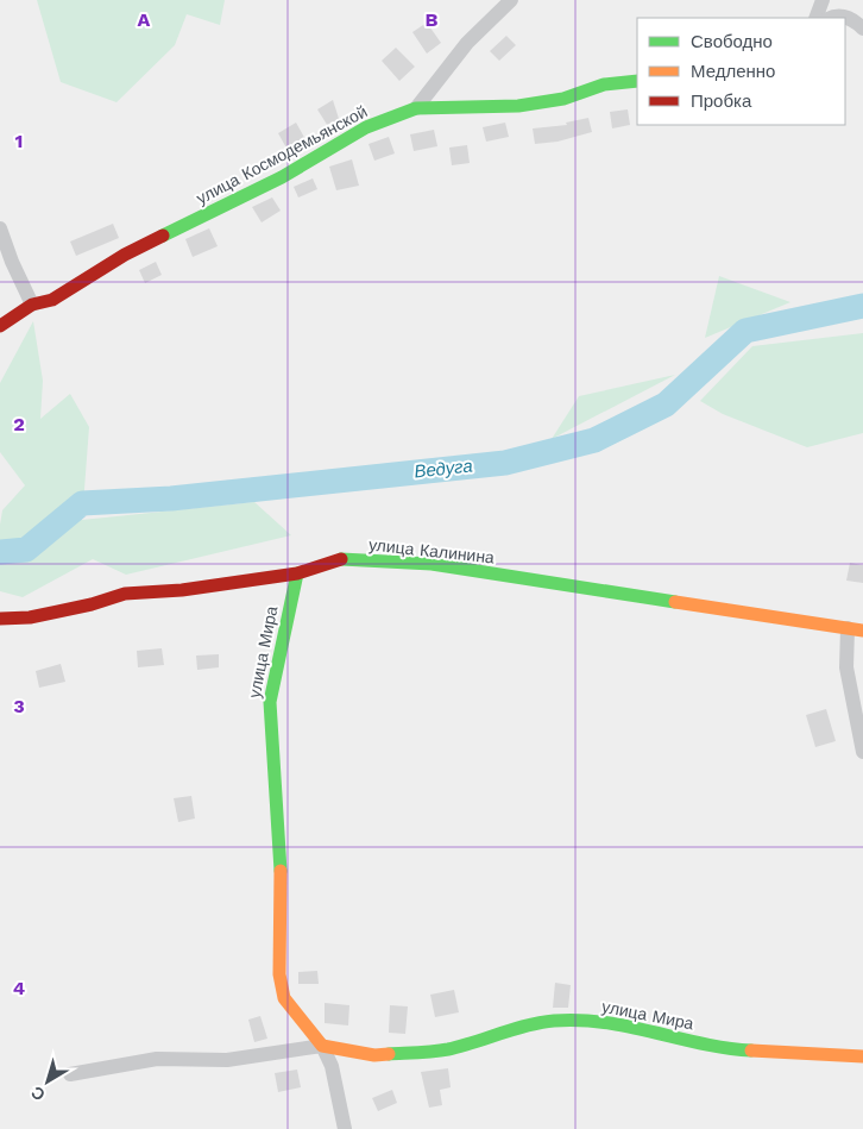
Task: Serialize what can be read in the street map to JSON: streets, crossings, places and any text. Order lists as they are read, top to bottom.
{
  "streets": {
    "street": ["улица Космодемьянской", "улица Калинина", "улица Мира"]
  },
  "crossings": [
    ["улица Калинина", "улица Мира"]
  ],
  "water": ["Ведуга"],
  "legend": ["Свободно", "Медленно", "Пробка"],
  "north": "bottom left",
  "grid": {
    "columns": ["A", "B"],
    "rows": [
      "1",
      "2",
      "3",
      "4"
    ]
  }
}
